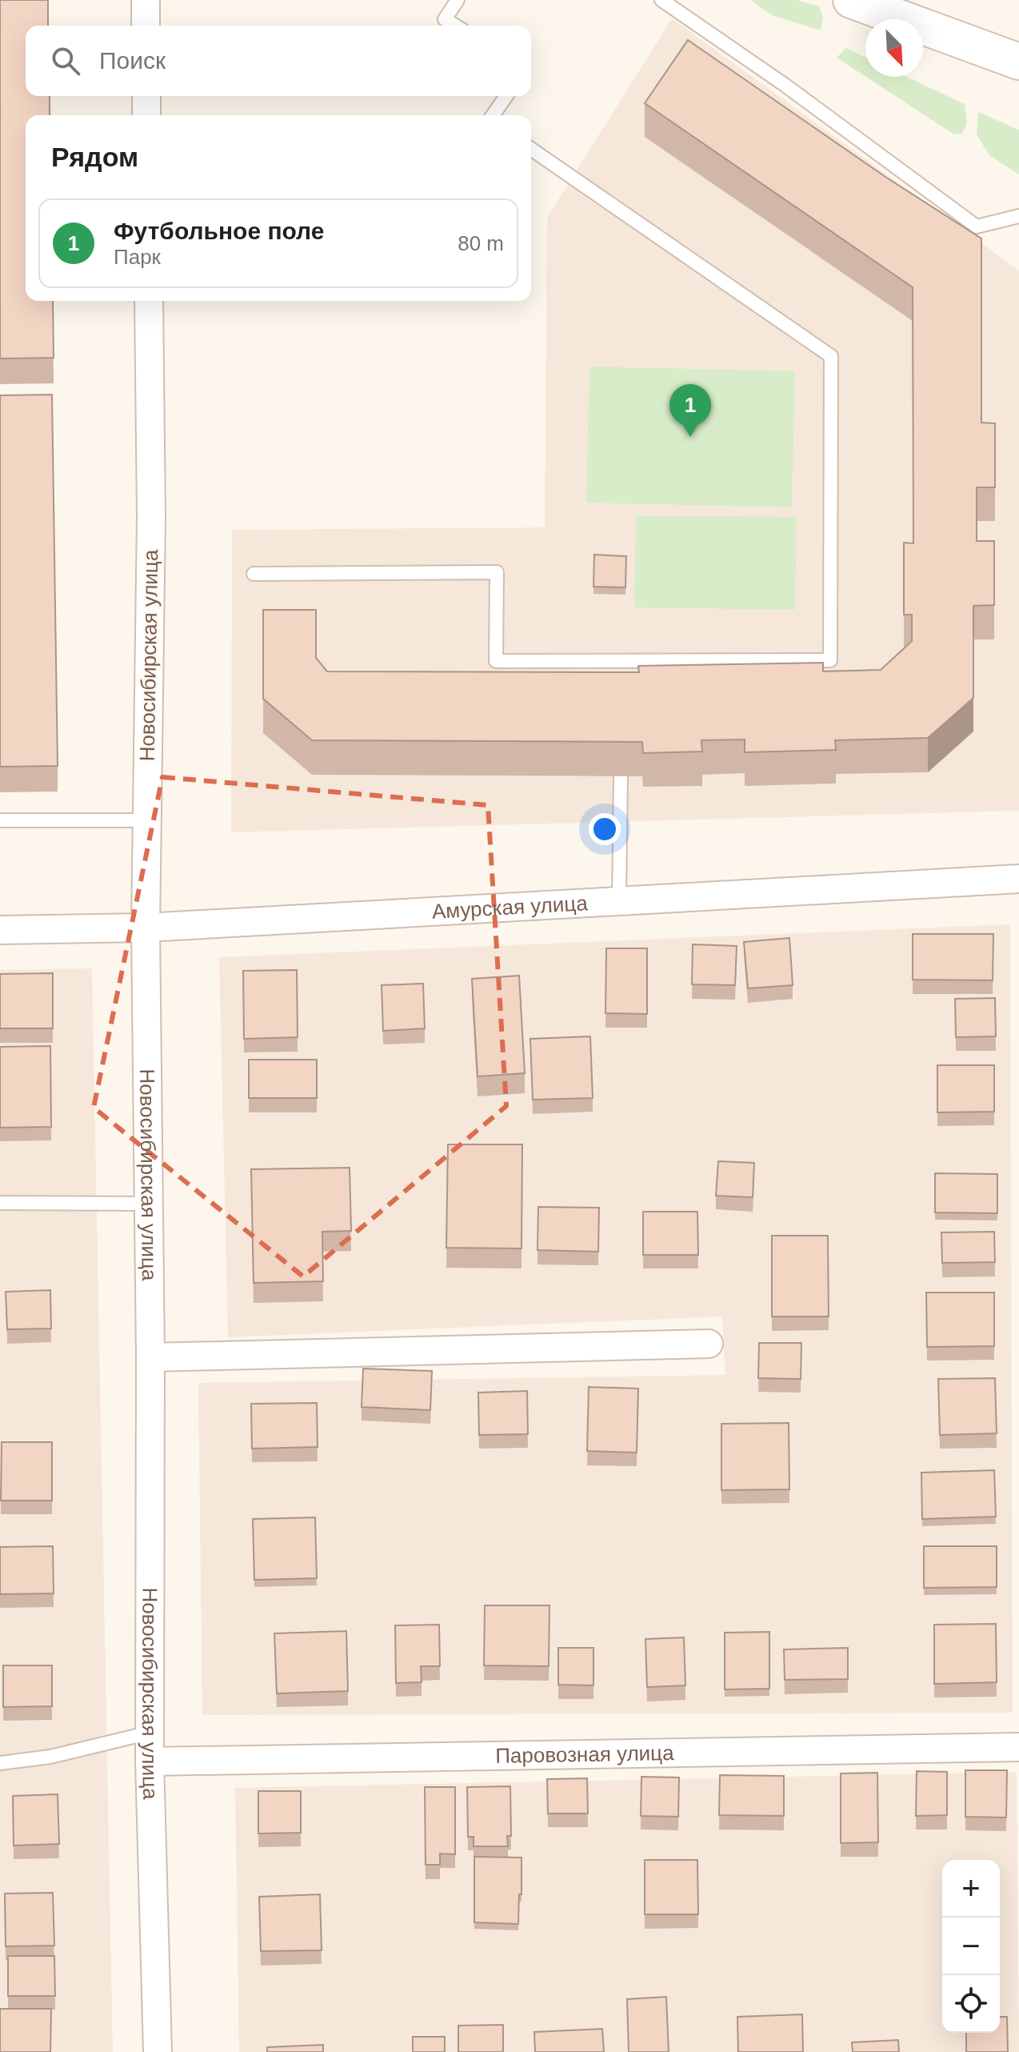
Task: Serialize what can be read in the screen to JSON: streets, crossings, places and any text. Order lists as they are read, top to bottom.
{
  "streets": {
    "street": ["Новосибирская улица", "Амурская улица", "Паровозная улица"]
  },
  "crossings": [
    ["Новосибирская улица", "Амурская улица"],
    ["Новосибирская улица", "Паровозная улица"]
  ],
  "north": "bottom right",
  "page": {
    "search": "Поиск",
    "heading": "Рядом",
    "list": [
      {
        "mark": "1",
        "name": "Футбольное поле",
        "note": "Парк",
        "value": "80 m"
      }
    ],
    "pins": "1",
    "map_buttons": ["+", "−"]
  }
}
